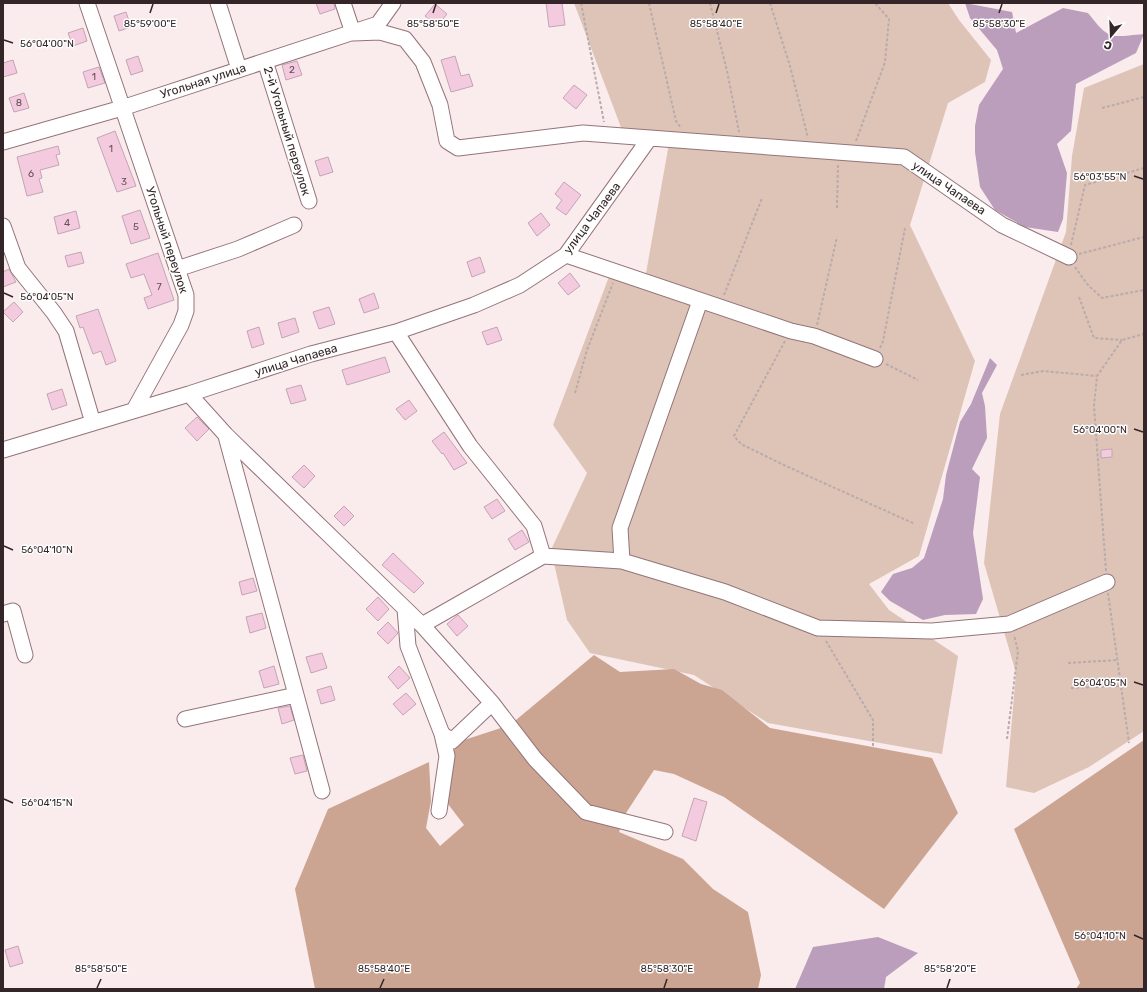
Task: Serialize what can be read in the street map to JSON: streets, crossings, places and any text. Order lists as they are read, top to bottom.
{
  "streets": {
    "street": [
      "Угольная улица",
      "2-й Угольный переулок",
      "улица Чапаева",
      "Угольный переулок"
    ]
  },
  "crossings": [
    ["Угольная улица", "2-й Угольный переулок"],
    ["Угольная улица", "Угольный переулок"],
    ["улица Чапаева", "Угольный переулок"]
  ],
  "house_numbers": [
    "2",
    "1",
    "8",
    "1",
    "6",
    "3",
    "4",
    "5",
    "7"
  ],
  "north": "bottom",
  "coordinates": [
    "85°59'00\"E",
    "85°58'40\"E",
    "85°58'50\"E",
    "85°58'30\"E",
    "56°04'00\"N",
    "56°03'55\"N",
    "56°04'05\"N",
    "56°04'10\"N",
    "56°04'15\"N",
    "85°58'20\"E"
  ]
}
